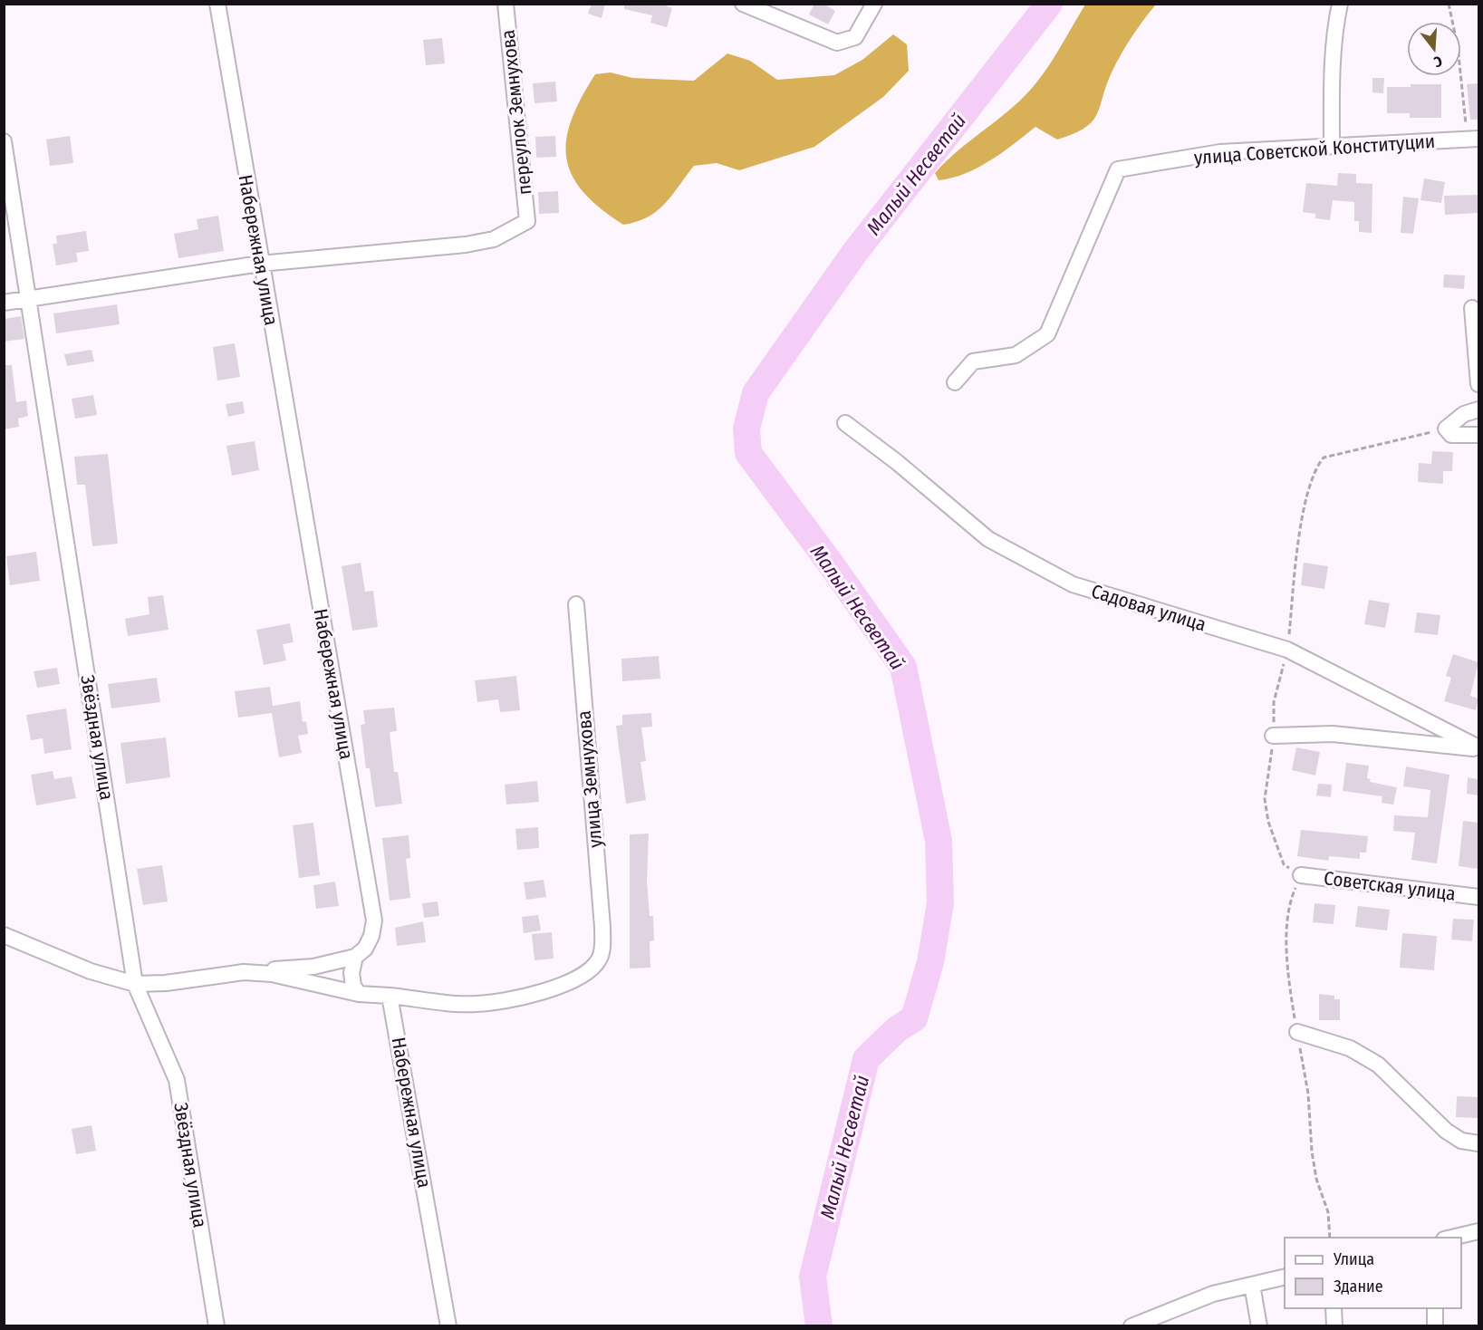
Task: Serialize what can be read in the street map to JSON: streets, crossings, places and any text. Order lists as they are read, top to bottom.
{
  "streets": {
    "street": [
      "переулок Земнухова",
      "улица Советской Конституции",
      "Набережная улица",
      "Садовая улица",
      "Звёздная улица",
      "улица Земнухова",
      "Советская улица"
    ]
  },
  "crossings": [
    ["переулок Земнухова", "Набережная улица"],
    ["Набережная улица", "улица Земнухова"]
  ],
  "water": ["Малый Несветай"],
  "legend": ["Улица", "Здание"],
  "north": "bottom"
}
